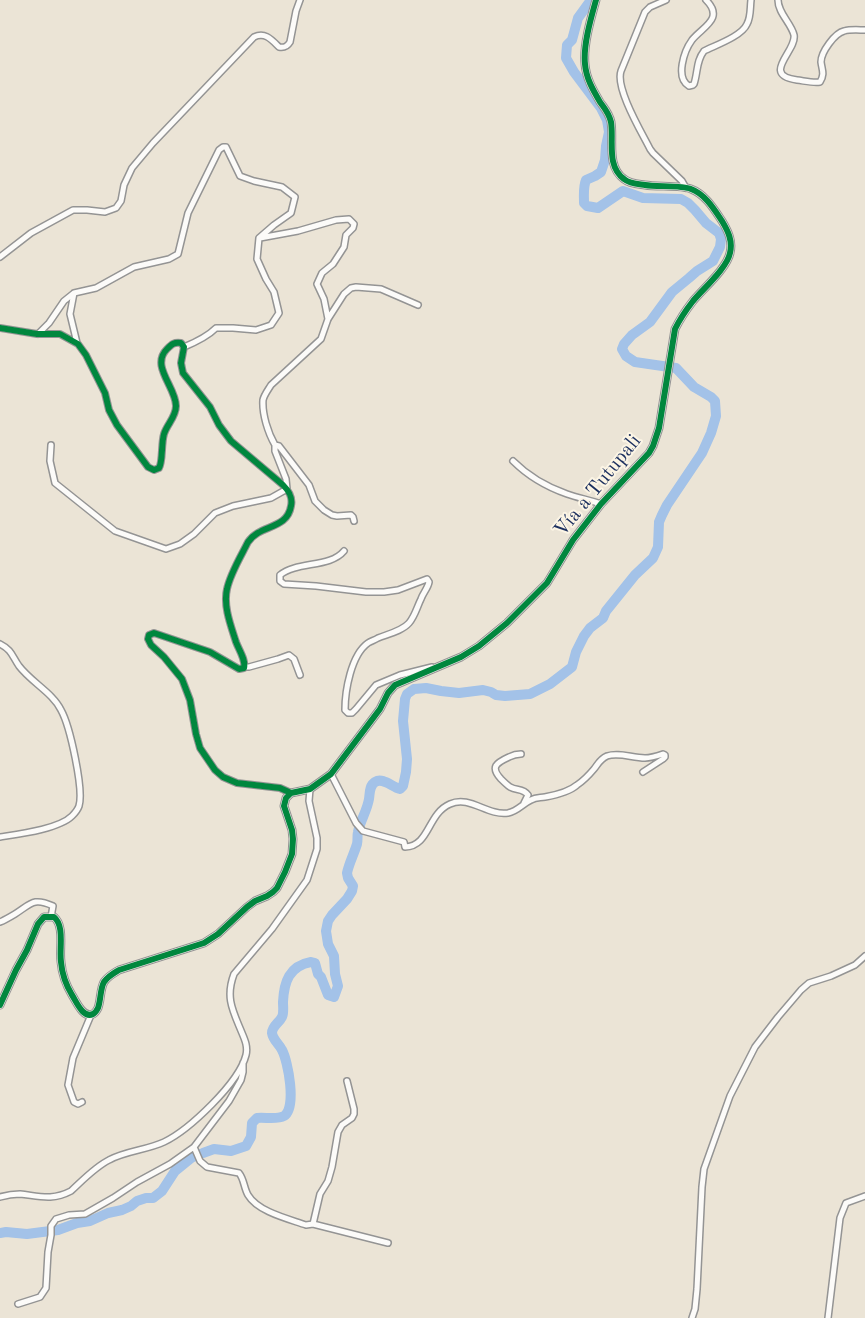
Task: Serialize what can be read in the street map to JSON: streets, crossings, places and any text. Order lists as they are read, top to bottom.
{
  "streets": {
    "street": ["Vía a Tutupali"]
  }
}
